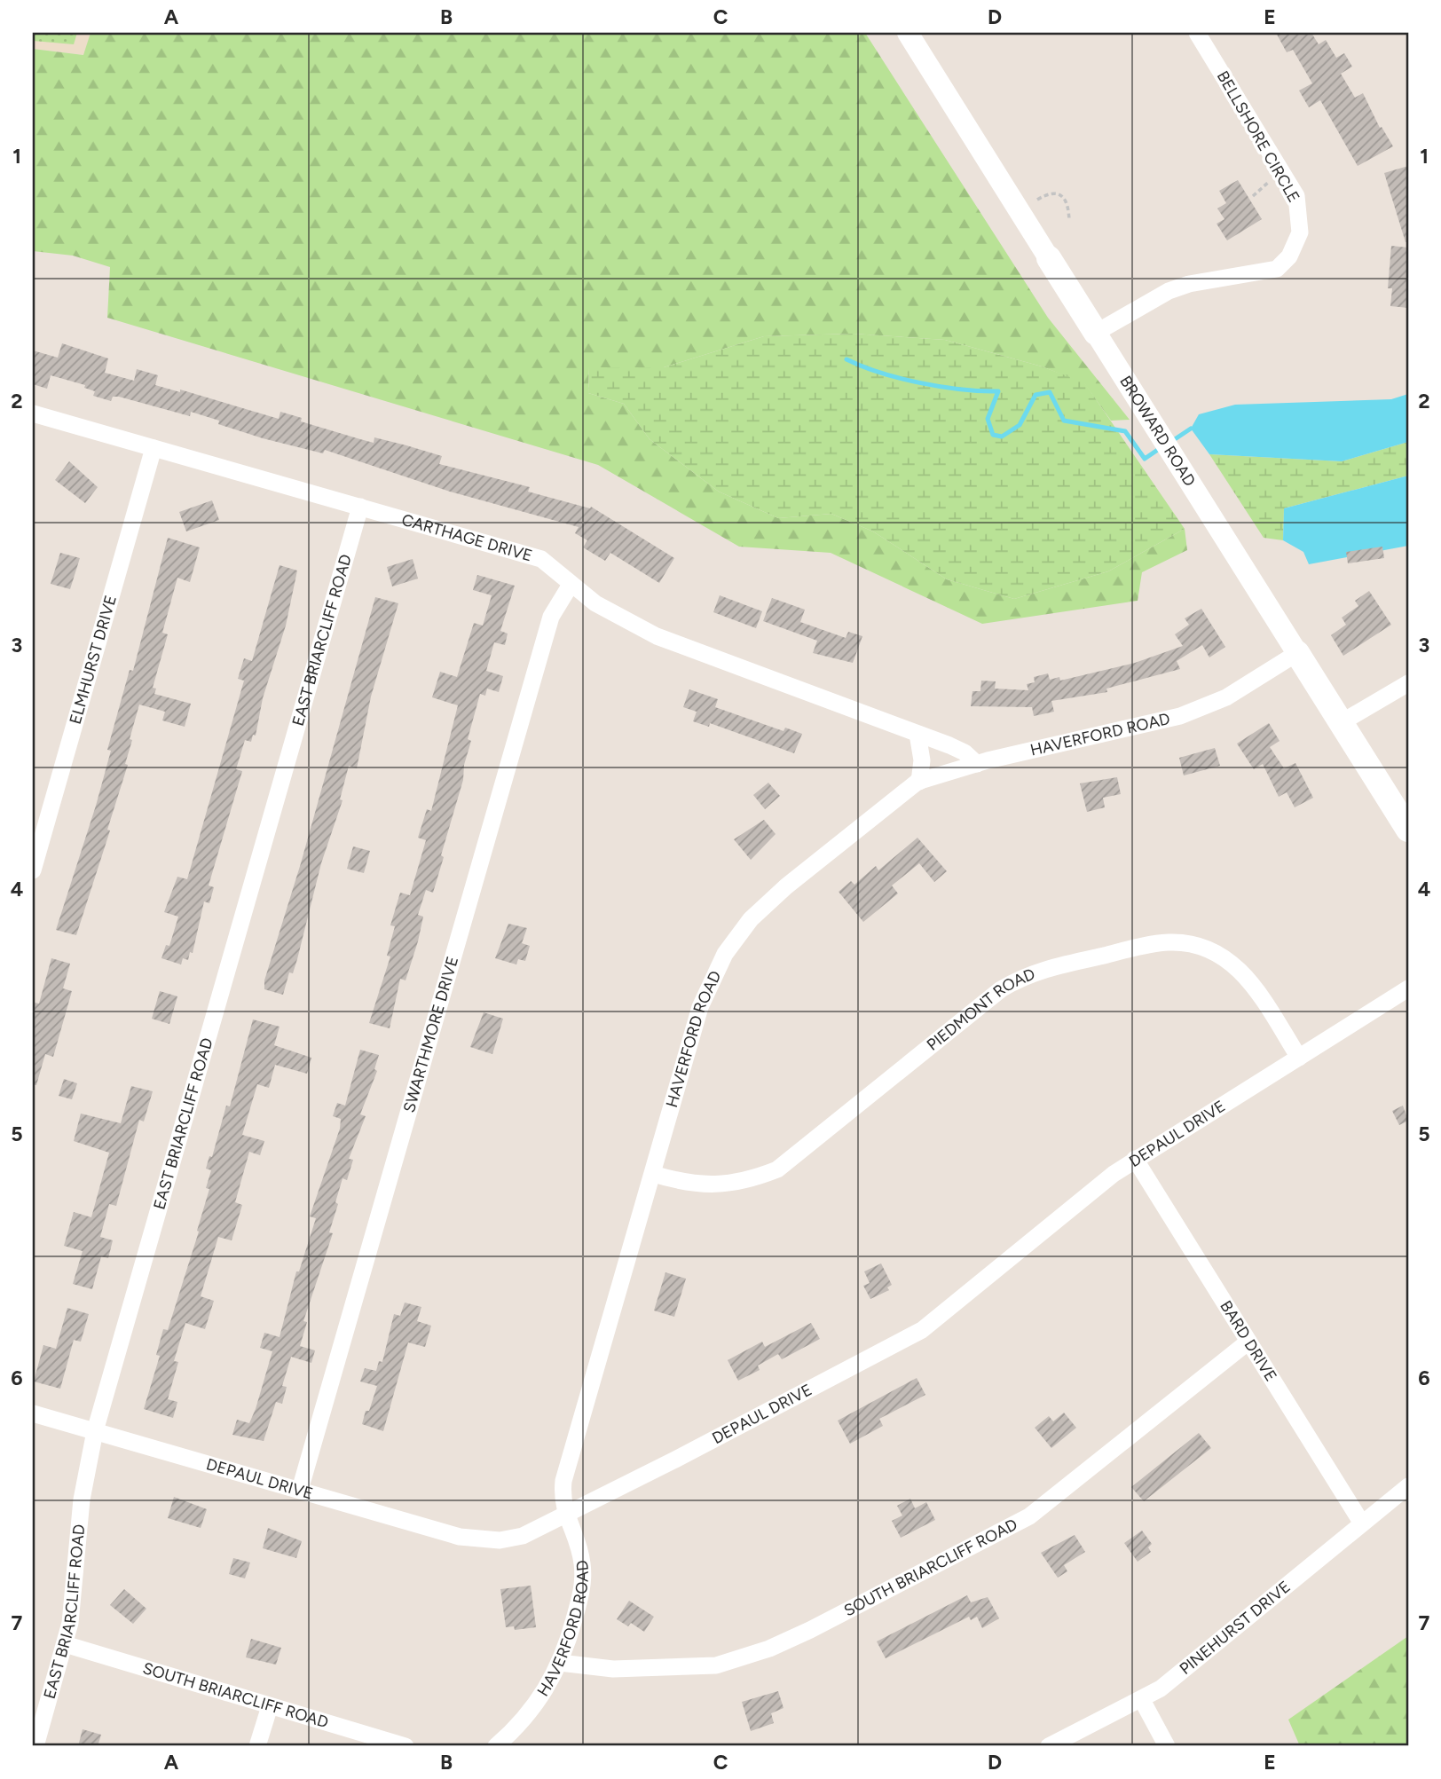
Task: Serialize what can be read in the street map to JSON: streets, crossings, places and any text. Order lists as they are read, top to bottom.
{
  "streets": {
    "main road": ["BROWARD ROAD"],
    "street": [
      "BELLSHORE CIRCLE",
      "CARTHAGE DRIVE",
      "EAST BRIARCLIFF ROAD",
      "ELMHURST DRIVE",
      "HAVERFORD ROAD",
      "PIEDMONT ROAD",
      "SWARTHMORE DRIVE",
      "DEPAUL DRIVE",
      "BARD DRIVE",
      "SOUTH BRIARCLIFF ROAD",
      "PINEHURST DRIVE"
    ]
  },
  "crossings": [
    ["BELLSHORE CIRCLE", "BROWARD ROAD"],
    ["BROWARD ROAD", "HAVERFORD ROAD"],
    ["CARTHAGE DRIVE", "EAST BRIARCLIFF ROAD"],
    ["CARTHAGE DRIVE", "ELMHURST DRIVE"],
    ["CARTHAGE DRIVE", "HAVERFORD ROAD"],
    ["CARTHAGE DRIVE", "SWARTHMORE DRIVE"],
    ["EAST BRIARCLIFF ROAD", "DEPAUL DRIVE"],
    ["EAST BRIARCLIFF ROAD", "SOUTH BRIARCLIFF ROAD"],
    ["HAVERFORD ROAD", "PIEDMONT ROAD"],
    ["HAVERFORD ROAD", "DEPAUL DRIVE"],
    ["HAVERFORD ROAD", "SOUTH BRIARCLIFF ROAD"],
    ["PIEDMONT ROAD", "DEPAUL DRIVE"],
    ["SWARTHMORE DRIVE", "DEPAUL DRIVE"],
    ["DEPAUL DRIVE", "BARD DRIVE"],
    ["BARD DRIVE", "SOUTH BRIARCLIFF ROAD"],
    ["BARD DRIVE", "PINEHURST DRIVE"]
  ],
  "grid": {
    "columns": [
      "A",
      "B",
      "C",
      "D",
      "E"
    ],
    "rows": [
      "1",
      "2",
      "3",
      "4",
      "5",
      "6",
      "7"
    ]
  }
}
